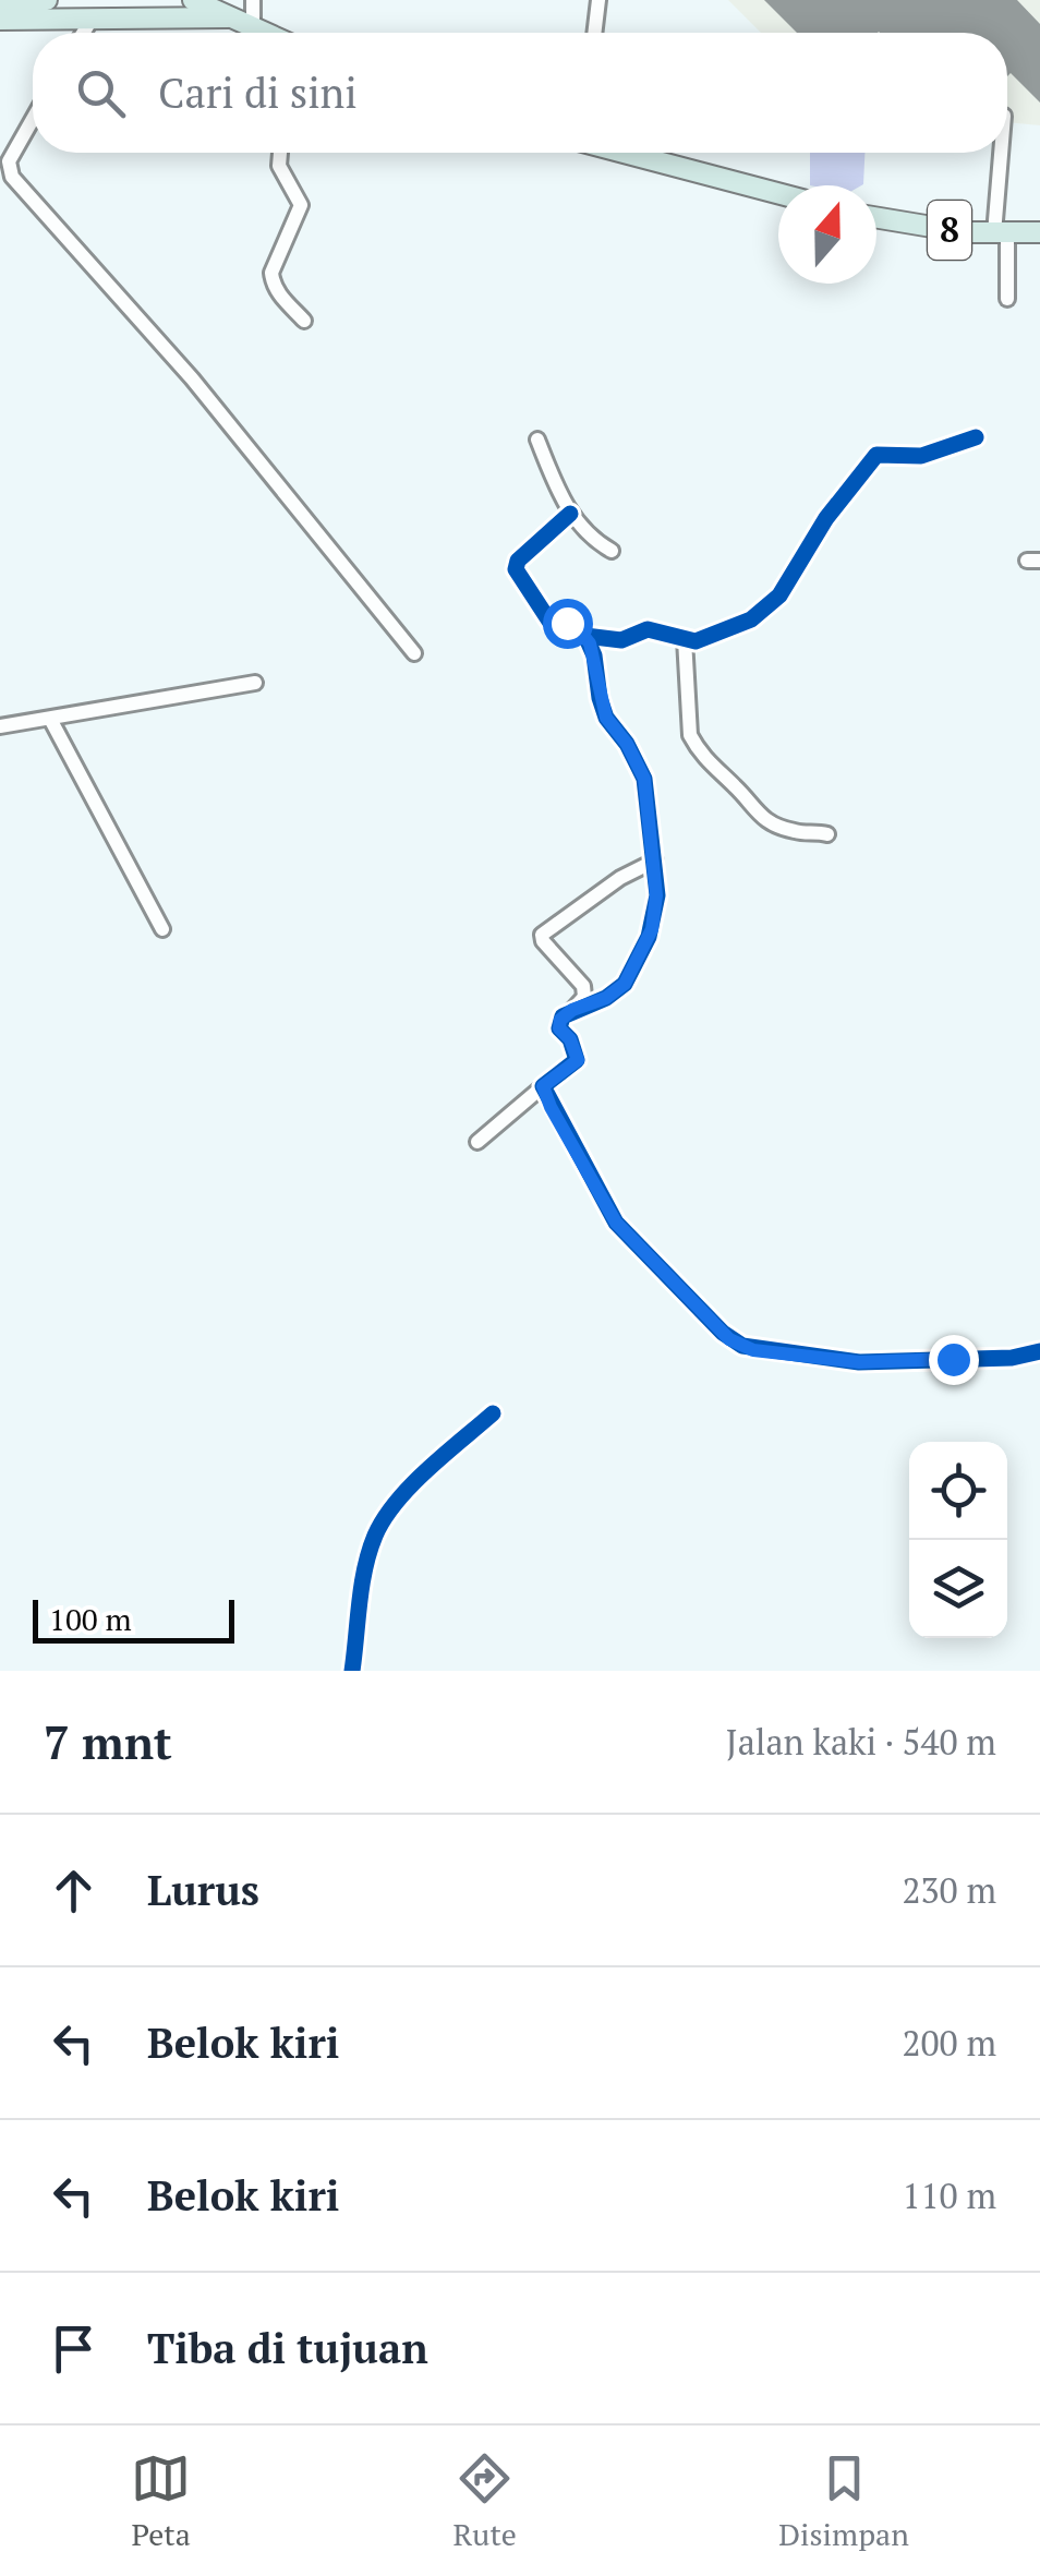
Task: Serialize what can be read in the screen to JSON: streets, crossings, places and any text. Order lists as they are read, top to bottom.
{
  "streets": {
    "highway": ["8"]
  },
  "scale_bar": "100 m",
  "north": "top",
  "page": {
    "search": "Cari di sini",
    "scale": "100 m",
    "heading": ["7 mnt", "Jalan kaki · 540 m"],
    "list": [
      ["Lurus", "230 m"],
      ["Belok kiri", "200 m"],
      ["Belok kiri", "110 m"],
      "Tiba di tujuan"
    ],
    "nav": ["Peta", "Rute", "Disimpan"]
  }
}
